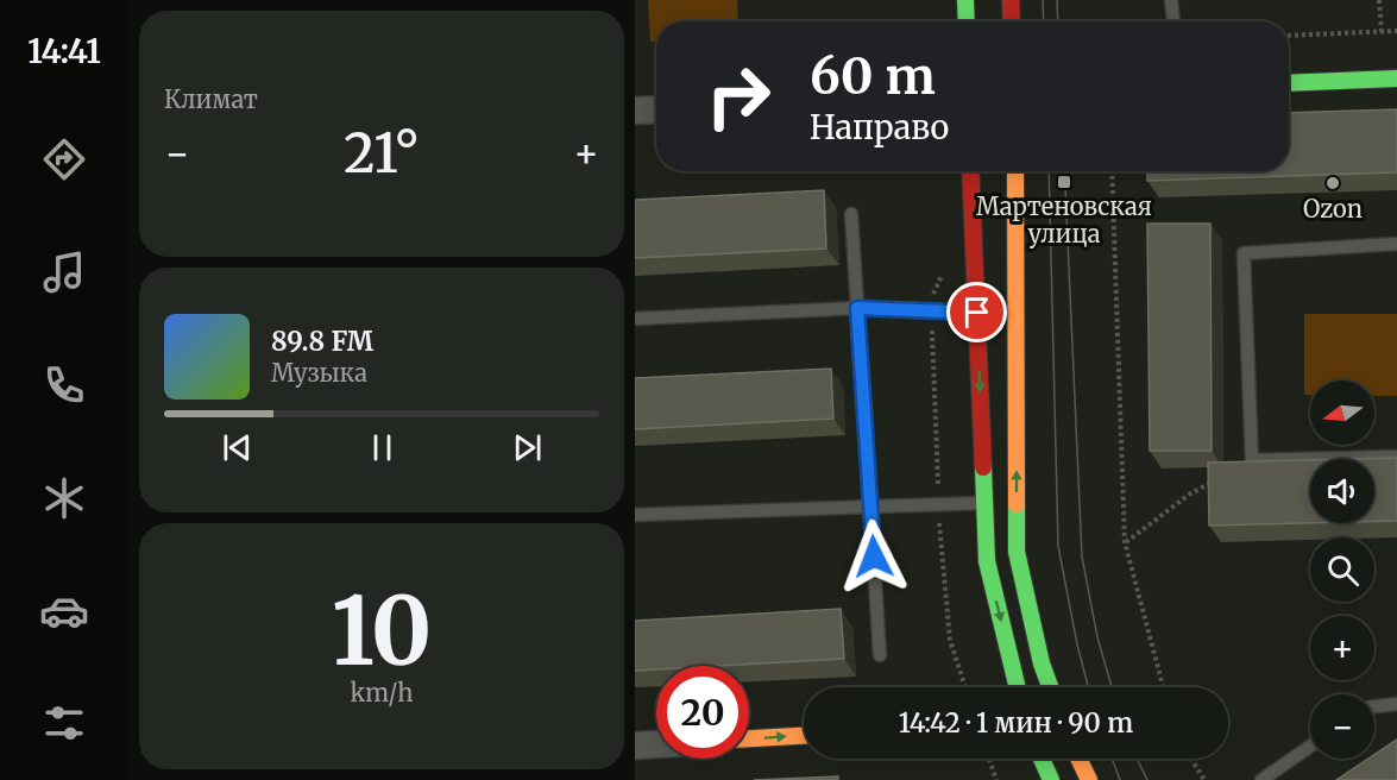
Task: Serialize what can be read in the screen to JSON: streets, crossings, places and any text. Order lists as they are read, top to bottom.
{
  "places": {
    "transit": ["Мартеновская улица"],
    "other": ["Ozon"]
  },
  "north": "left",
  "page": {
    "tabs": "14:41",
    "tile": [
      "Климат",
      ["10", "km/h"]
    ],
    "turn": ["60 m", "Направо"],
    "heat": ["−", "21°", "+"],
    "song": ["89.8 FM", "Музыка"],
    "map_buttons": ["+", "−"],
    "limit": "20",
    "trip": "14:42 · 1 мин · 90 m"
  }
}
